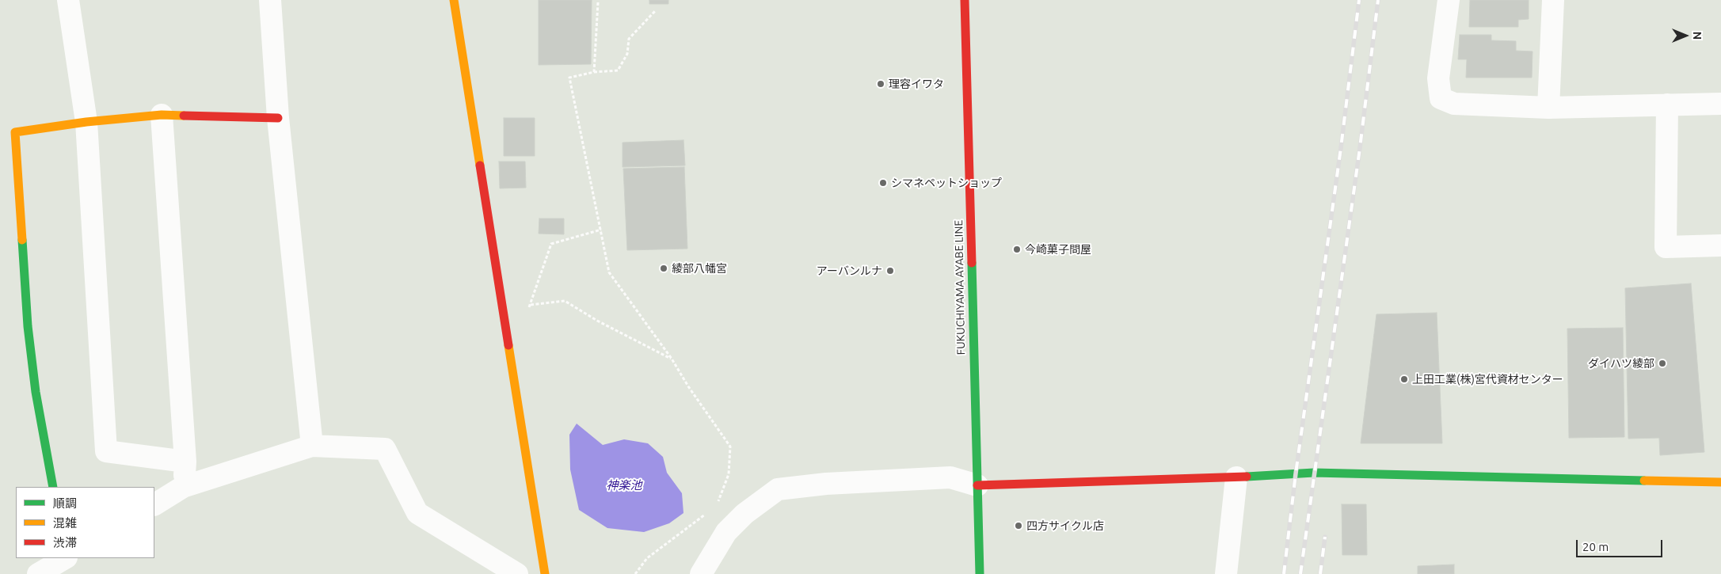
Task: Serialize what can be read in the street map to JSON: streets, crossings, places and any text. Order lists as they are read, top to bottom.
{
  "streets": {
    "street": ["FUKUCHIYAMA AYABE LINE"]
  },
  "water": ["神楽池"],
  "places": [
    "理容イワタ",
    "シマネペットショップ",
    "今崎菓子問屋",
    "綾部八幡宮",
    "アーバンルナ",
    "ダイハツ綾部",
    "上田工業(株)宮代資材センター",
    "四方サイクル店"
  ],
  "legend": ["順調", "混雑", "渋滞"],
  "scale_bar": "20 m",
  "north": "right"
}
